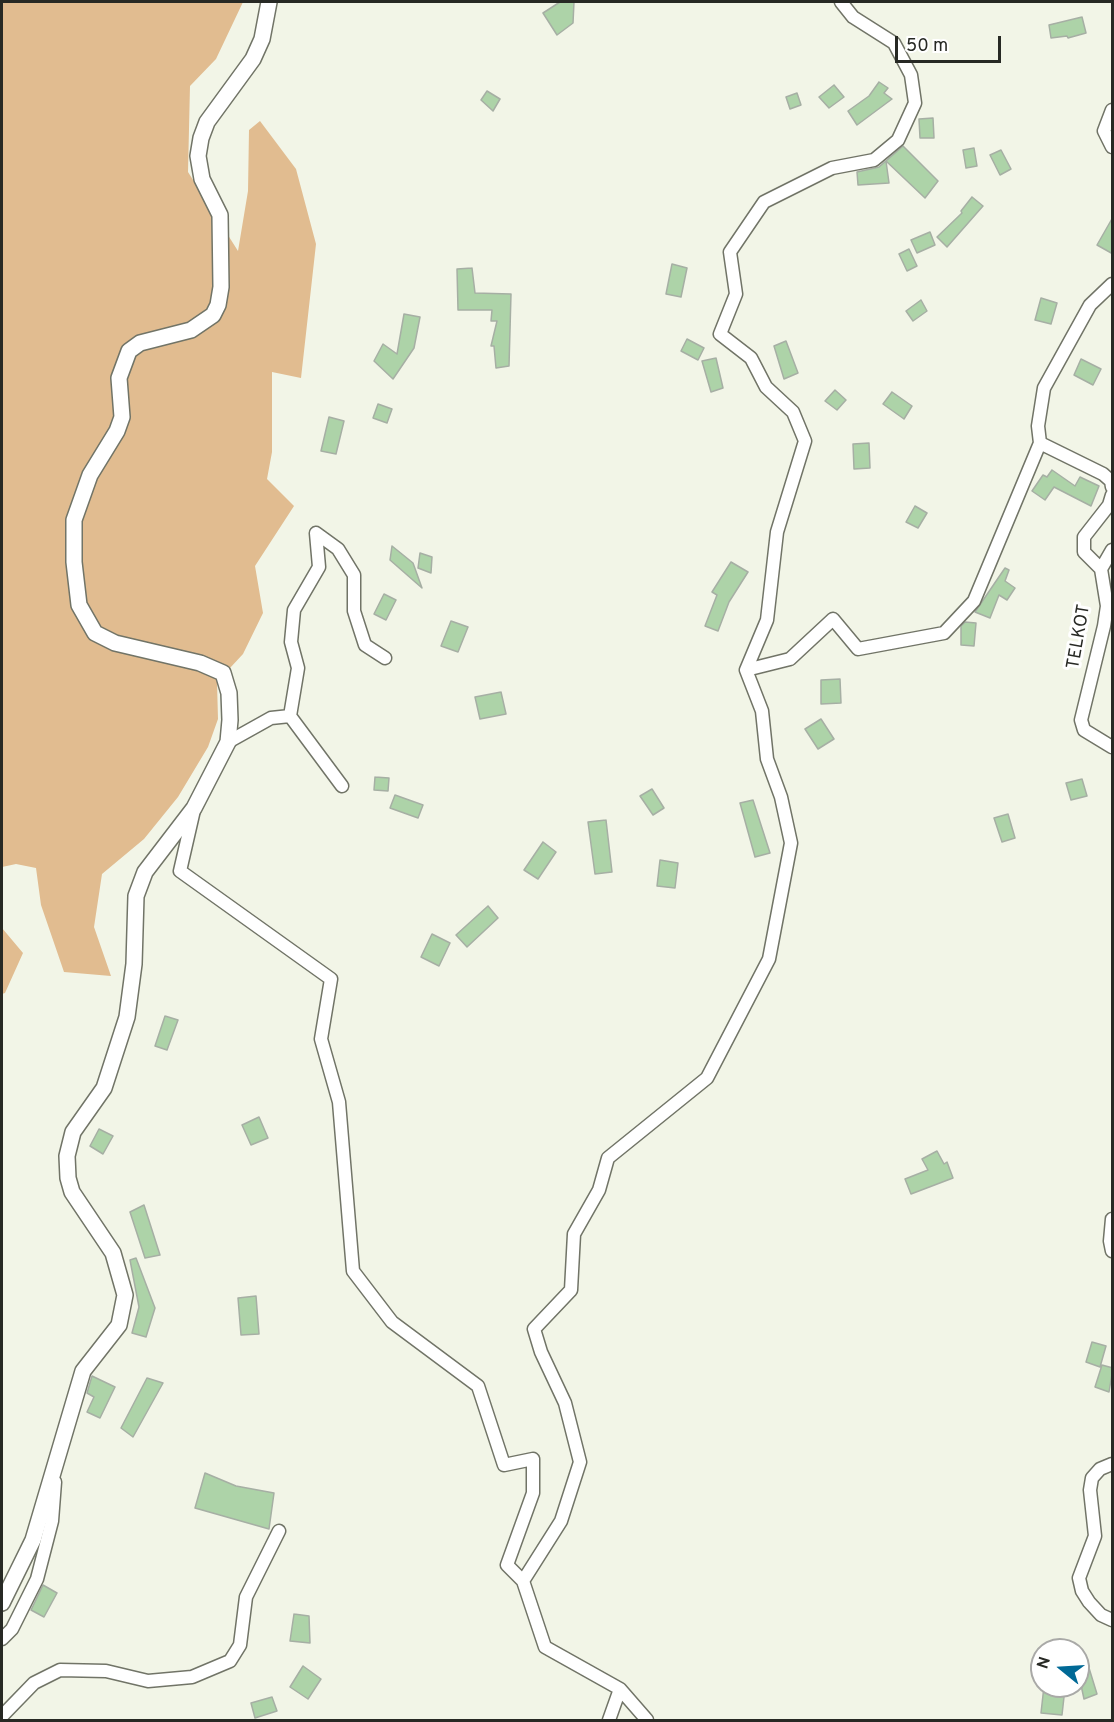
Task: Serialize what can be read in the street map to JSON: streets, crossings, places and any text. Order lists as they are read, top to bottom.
{
  "streets": {
    "street": ["TELKOT"]
  },
  "scale_bar": "50 m",
  "north": "left"
}
